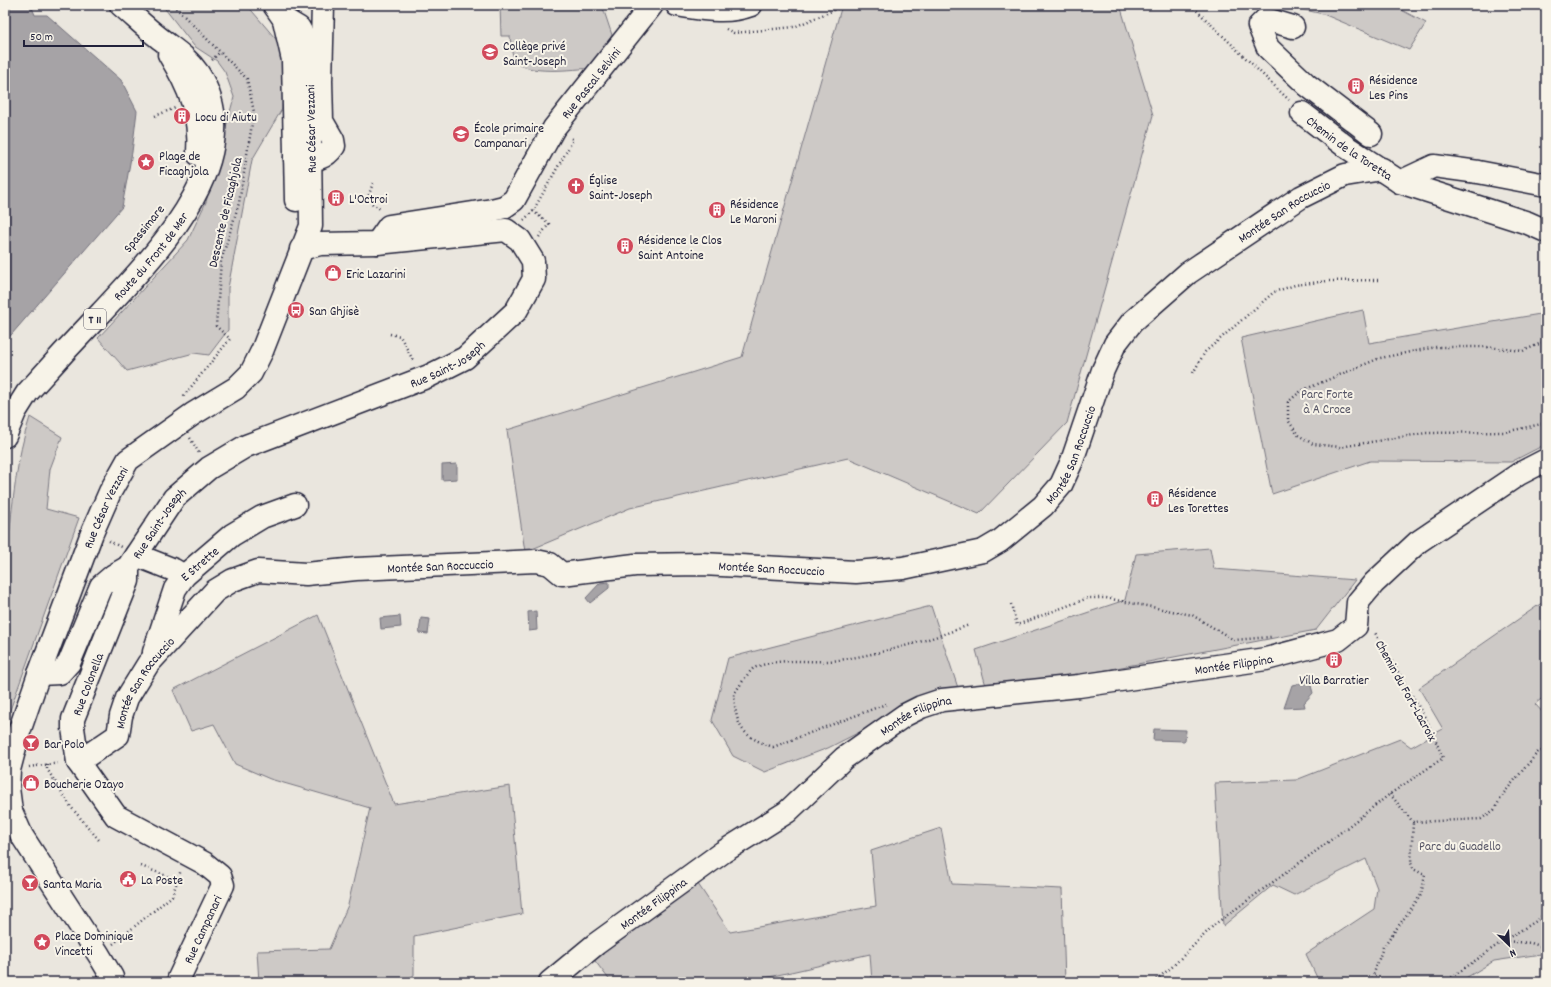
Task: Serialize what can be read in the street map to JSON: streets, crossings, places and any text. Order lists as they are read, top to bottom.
{
  "streets": {
    "street": [
      "Rue Pascal Selvini",
      "Rue César Vezzani",
      "Chemin de la Toretta",
      "Montée San Roccuccio",
      "Route du Front de Mer",
      "T 11",
      "Rue Saint-Joseph",
      "E Strette",
      "Montée Filippina",
      "Rue Colonella",
      "Rue Campanari"
    ],
    "path": ["Descente de Ficaghjola", "Chemin du Fort-Lacroix"]
  },
  "crossings": [
    ["Rue Pascal Selvini", "Rue Saint-Joseph"],
    ["Rue César Vezzani", "Rue Saint-Joseph"],
    ["Chemin de la Toretta", "Montée San Roccuccio"],
    ["Montée San Roccuccio", "E Strette"],
    ["Montée San Roccuccio", "Rue Colonella"],
    ["Rue Saint-Joseph", "Rue Colonella"],
    ["Montée Filippina", "Chemin du Fort-Lacroix"],
    ["Rue Colonella", "Rue Campanari"]
  ],
  "parks": ["Parc Forte à A Croce", "Parc du Guadello"],
  "places": {
    "school or university": ["Collège privé Saint-Joseph", "École primaire Campanari"],
    "building": [
      "Résidence Les Pins",
      "Locu di Aiutu",
      "L'Octroi",
      "Résidence Le Maroni",
      "Résidence le Clos Saint Antoine",
      "Résidence Les Torettes",
      "Villa Barratier"
    ],
    "place": ["Plage de Ficaghjola", "Place Dominique Vincetti"],
    "church": ["Église Saint-Joseph"],
    "shop": ["Eric Lazarini", "Boucherie Ozayo"],
    "bus stop": ["San Ghjisè"],
    "bar": ["Bar Polo", "Santa Maria"],
    "public building": ["La Poste"]
  },
  "scale_bar": "50 m",
  "north": "bottom right"
}
